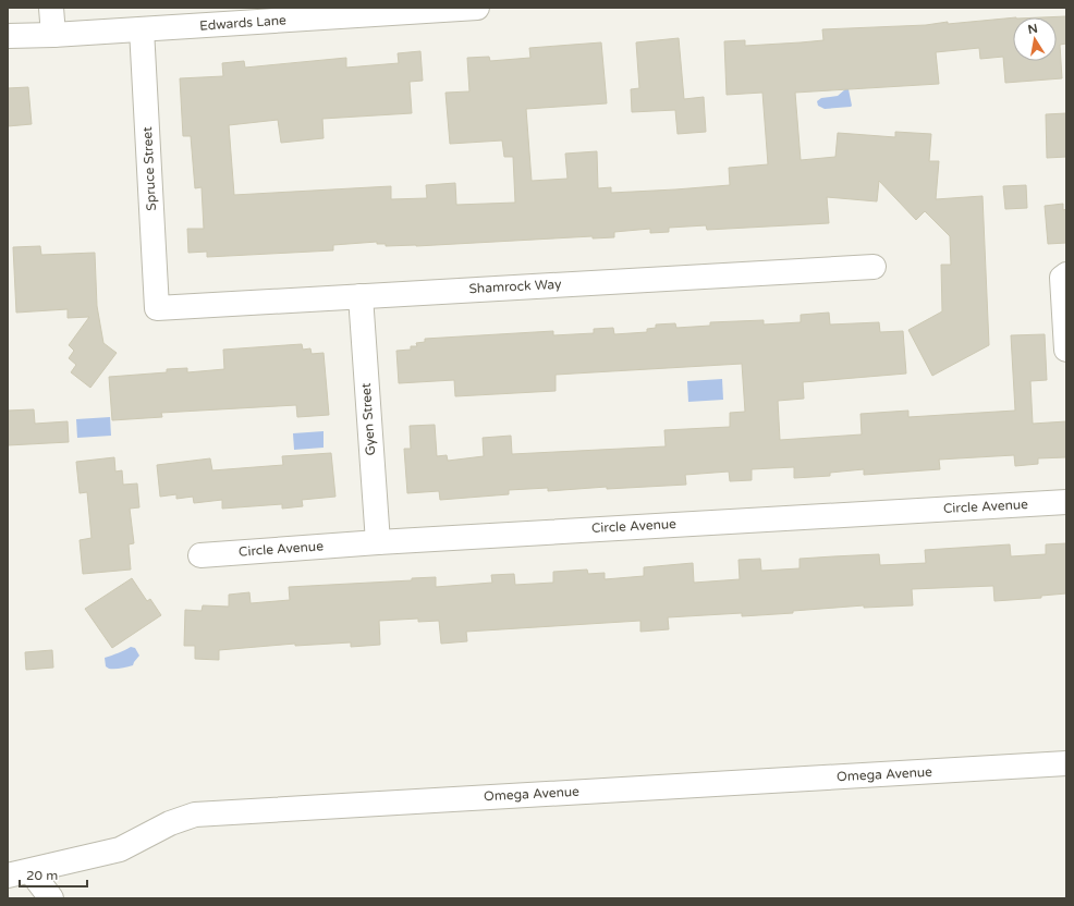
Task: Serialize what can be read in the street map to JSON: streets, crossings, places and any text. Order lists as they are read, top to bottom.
{
  "streets": {
    "street": [
      "Edwards Lane",
      "Spruce Street",
      "Shamrock Way",
      "Gyen Street",
      "Circle Avenue",
      "Omega Avenue"
    ]
  },
  "crossings": [
    ["Edwards Lane", "Spruce Street"],
    ["Spruce Street", "Shamrock Way"],
    ["Shamrock Way", "Gyen Street"],
    ["Gyen Street", "Circle Avenue"]
  ],
  "scale_bar": "20 m",
  "north": "top"
}
